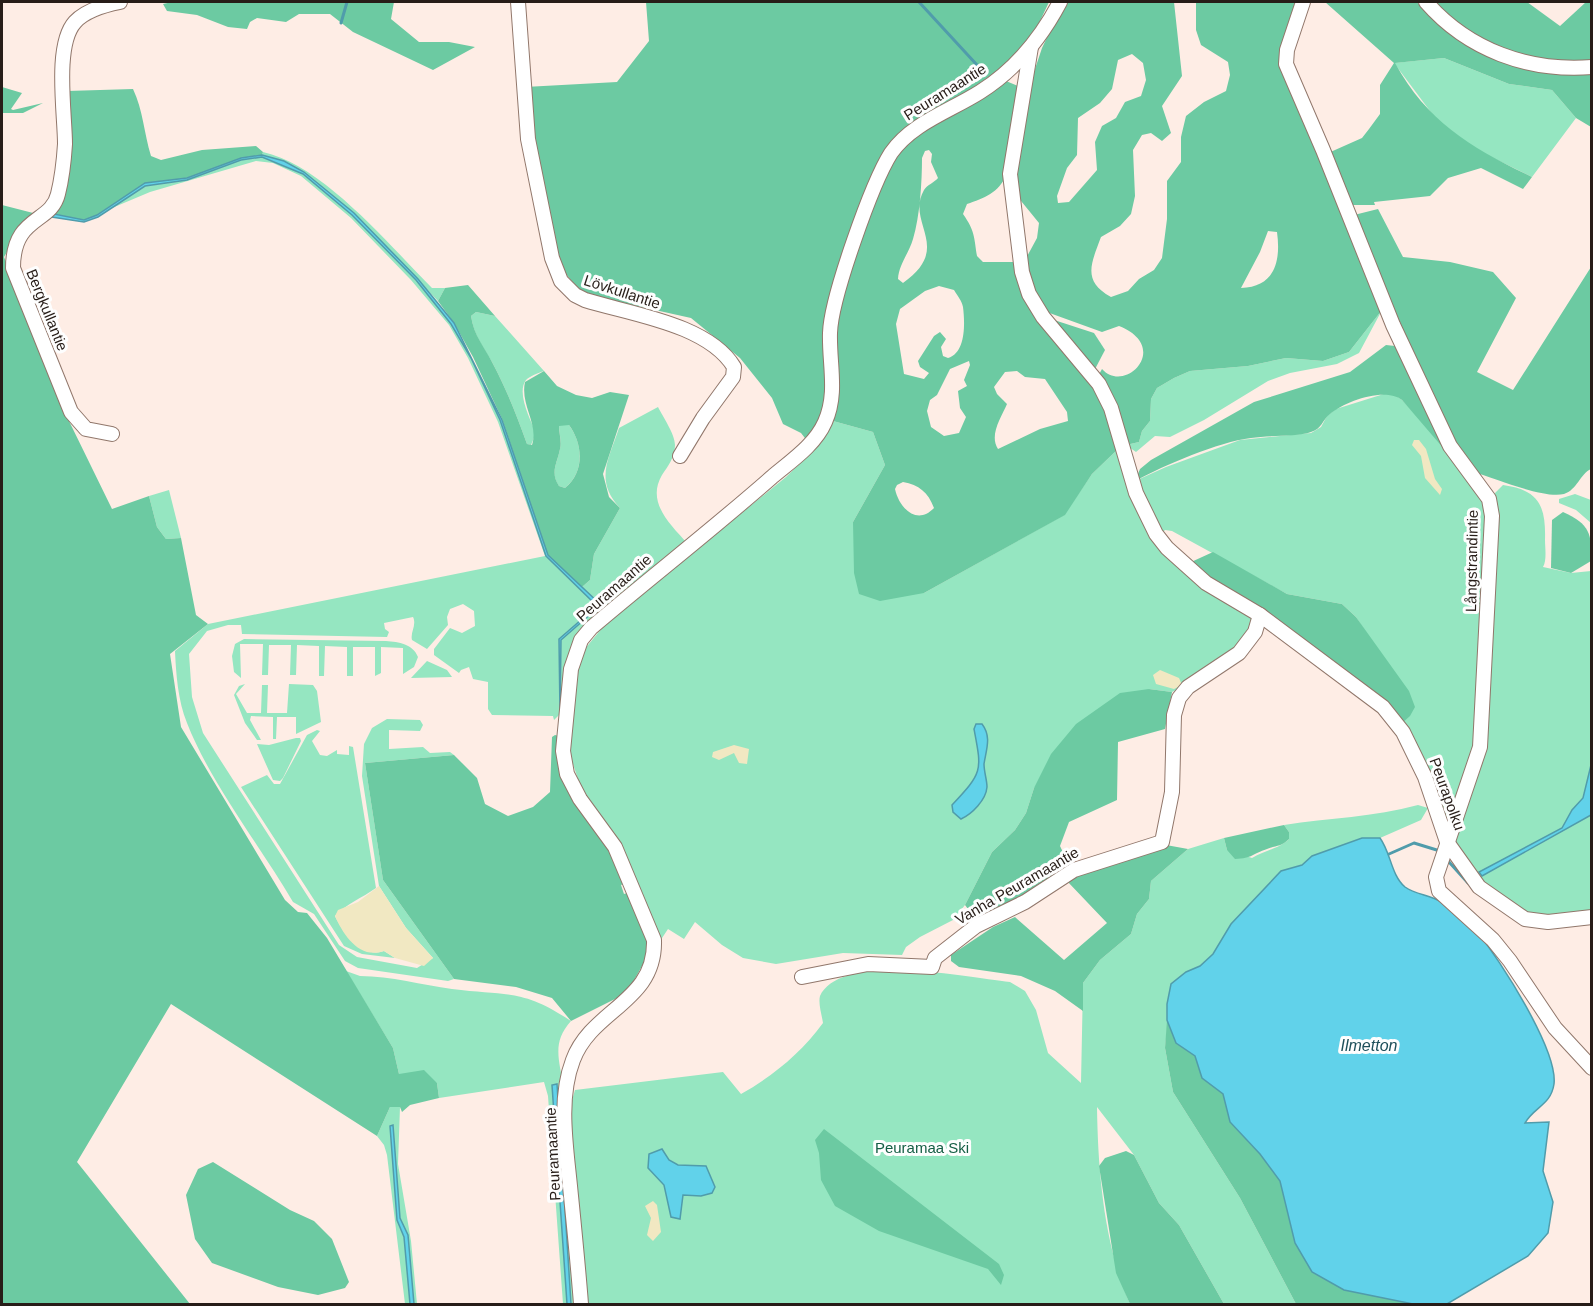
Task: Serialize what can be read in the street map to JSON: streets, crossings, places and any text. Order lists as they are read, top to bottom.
{
  "streets": {
    "street": [
      "Peuramaantie",
      "Lövkullantie",
      "Bergkullantie",
      "Långstrandintie",
      "Peurapolku",
      "Vanha Peuramaantie"
    ]
  },
  "crossings": [
    ["Långstrandintie", "Peurapolku"],
    ["Peurapolku", "Vanha Peuramaantie"]
  ],
  "water": ["Ilmetton"],
  "parks": ["Peuramaa Ski"]
}
